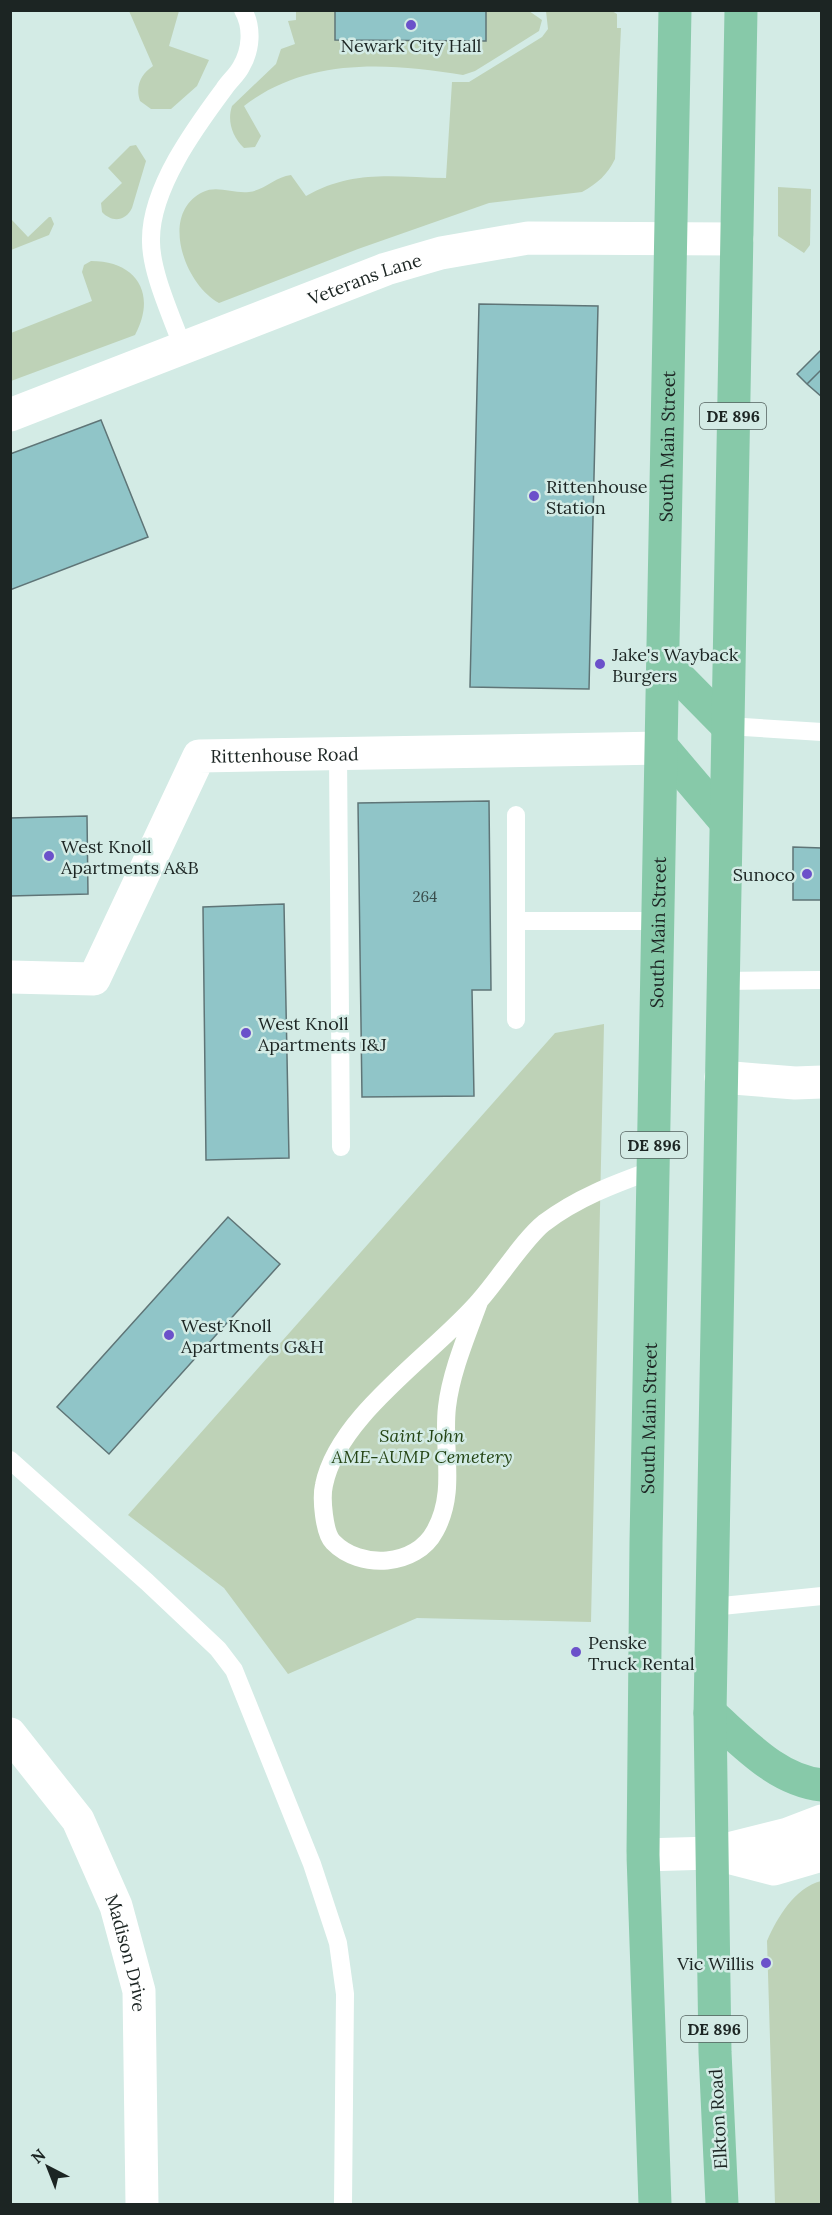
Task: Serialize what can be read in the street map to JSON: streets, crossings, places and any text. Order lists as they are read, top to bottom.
{
  "streets": {
    "main road": ["DE 896", "South Main Street", "Elkton Road"],
    "street": ["Veterans Lane", "Rittenhouse Road", "Madison Drive"]
  },
  "crossings": [
    ["Veterans Lane", "DE 896"],
    ["Veterans Lane", "South Main Street"],
    ["DE 896", "South Main Street"],
    ["DE 896", "Elkton Road"],
    ["South Main Street", "Rittenhouse Road"]
  ],
  "parks": ["Saint John AME-AUMP Cemetery"],
  "places": [
    "Newark City Hall",
    "Rittenhouse Station",
    "Jake's Wayback Burgers",
    "West Knoll Apartments A&B",
    "Sunoco",
    "West Knoll Apartments I&J",
    "West Knoll Apartments G&H",
    "Penske Truck Rental",
    "Vic Willis"
  ],
  "house_numbers": ["264"],
  "north": "top left"
}
